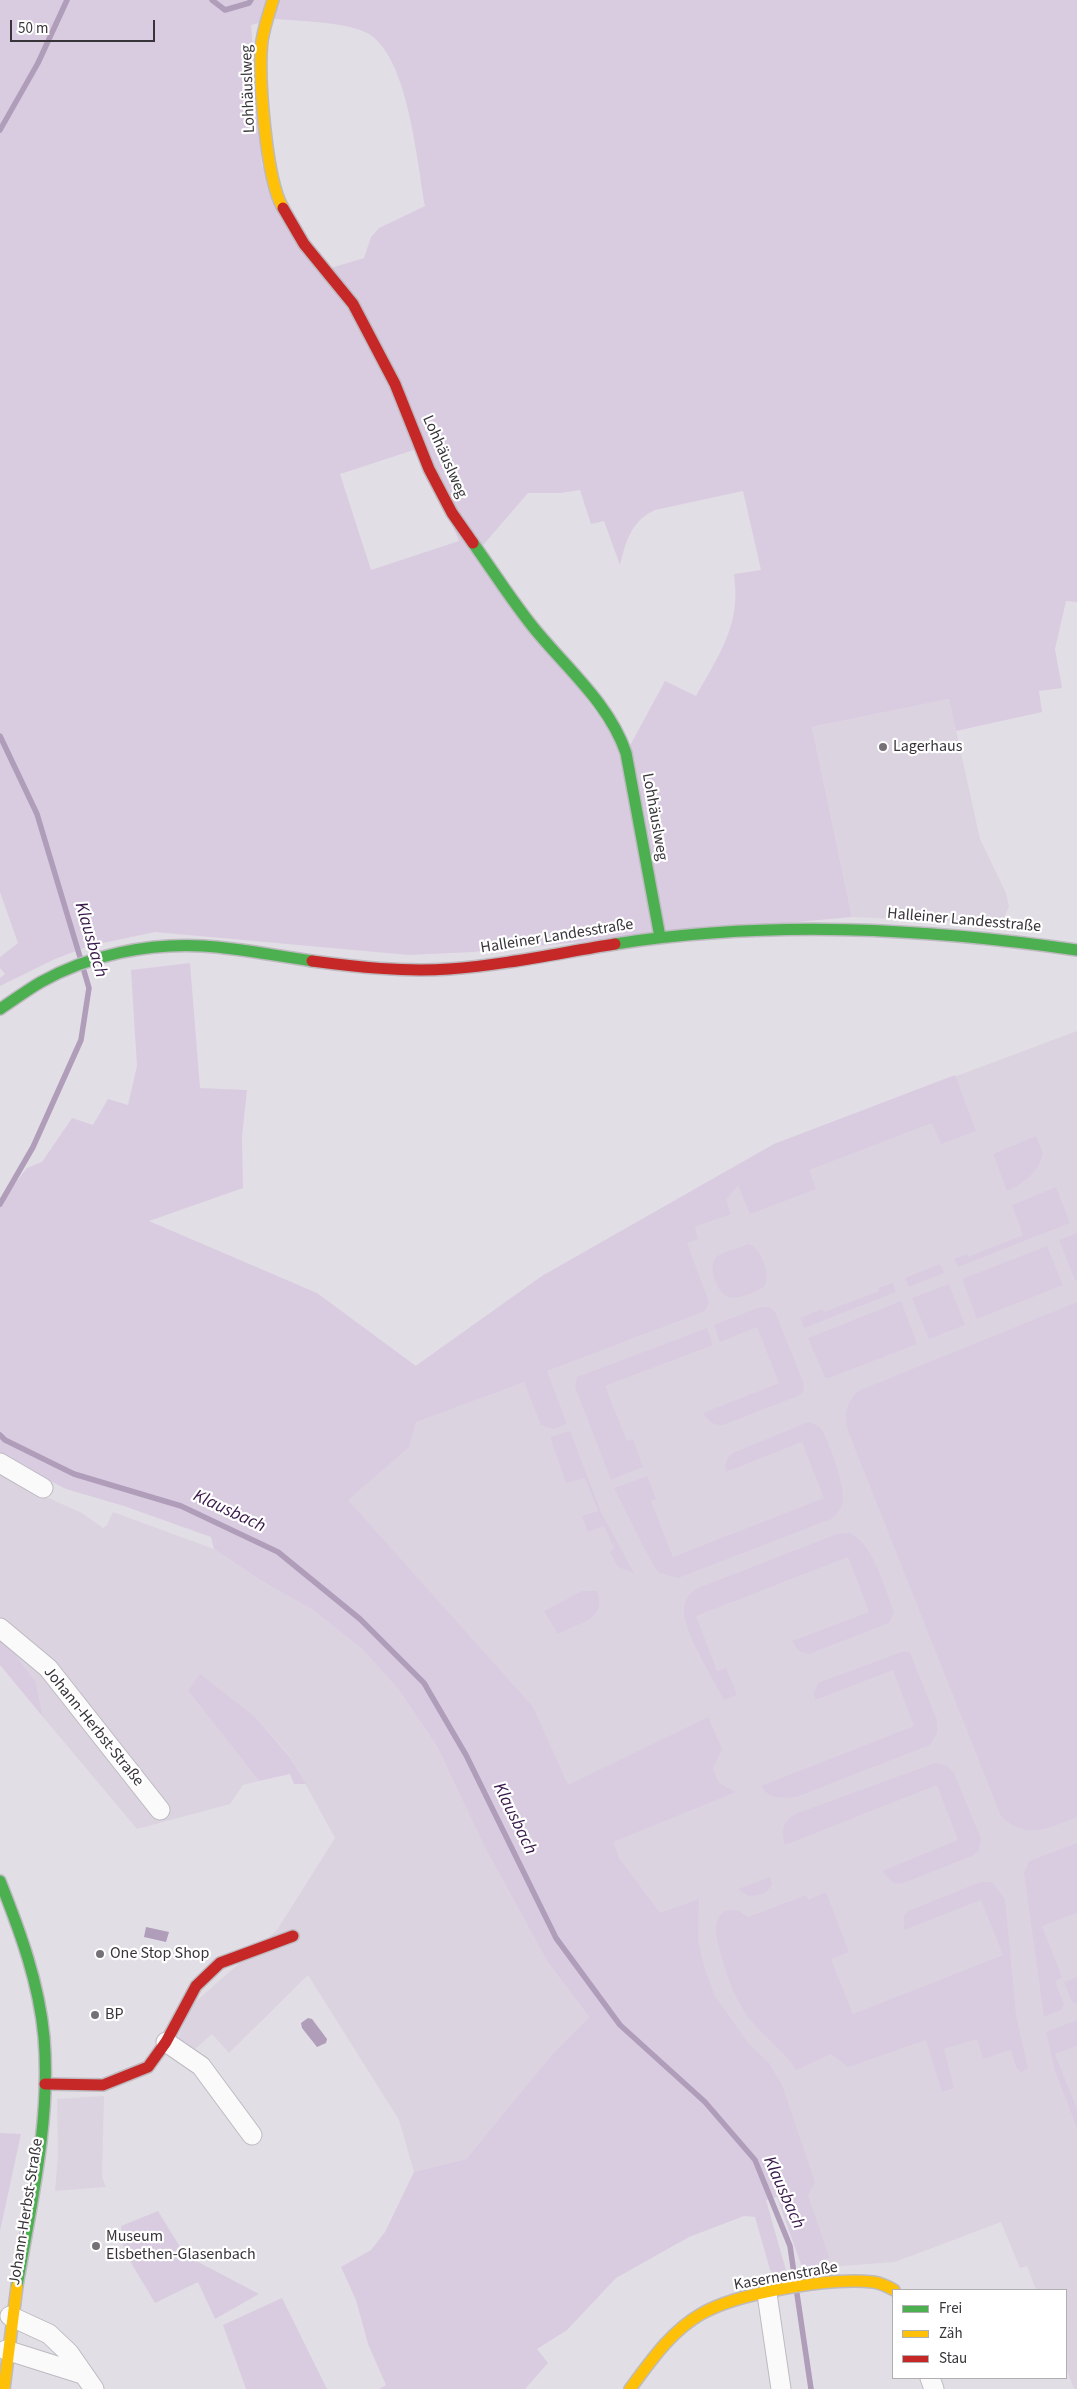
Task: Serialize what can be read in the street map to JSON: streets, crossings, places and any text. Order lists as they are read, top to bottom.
{
  "streets": {
    "street": [
      "Lohhäuslweg",
      "Halleiner Landesstraße",
      "Johann-Herbst-Straße",
      "Kasernenstraße"
    ]
  },
  "crossings": [
    ["Lohhäuslweg", "Halleiner Landesstraße"]
  ],
  "water": ["Klausbach"],
  "places": [
    "Lagerhaus",
    "One Stop Shop",
    "BP",
    "Museum Elsbethen-Glasenbach"
  ],
  "legend": ["Frei", "Zäh", "Stau"],
  "scale_bar": "50 m"
}
